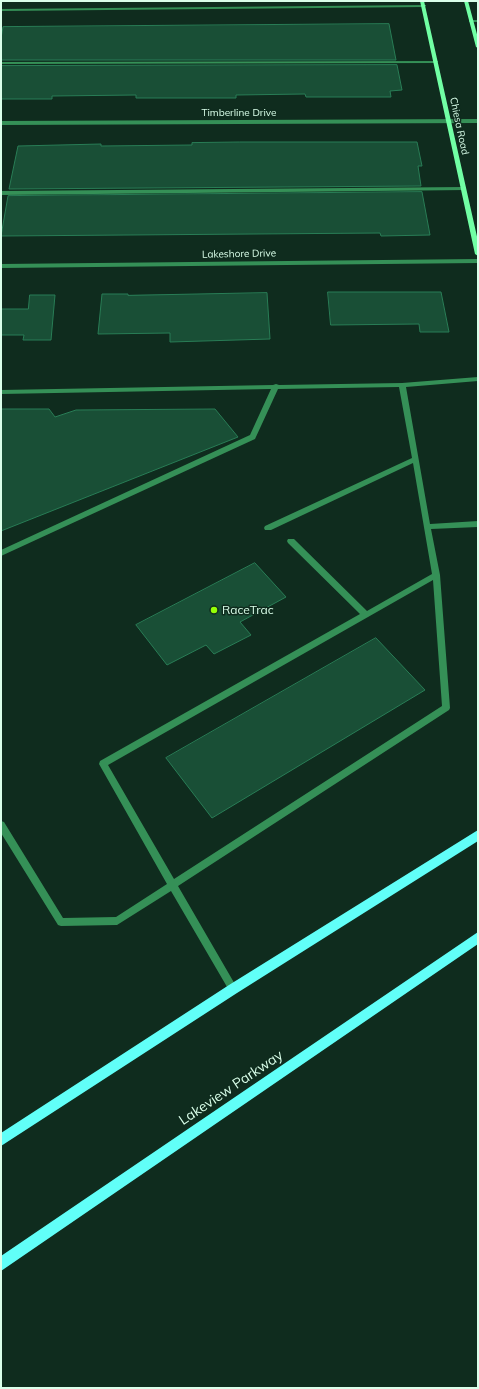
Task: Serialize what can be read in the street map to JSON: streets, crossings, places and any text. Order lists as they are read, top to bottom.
{
  "streets": {
    "main road": ["Chiesa Road", "Lakeview Parkway"],
    "street": ["Timberline Drive", "Lakeshore Drive"]
  },
  "crossings": [
    ["Timberline Drive", "Chiesa Road"]
  ],
  "places": ["RaceTrac"]
}
